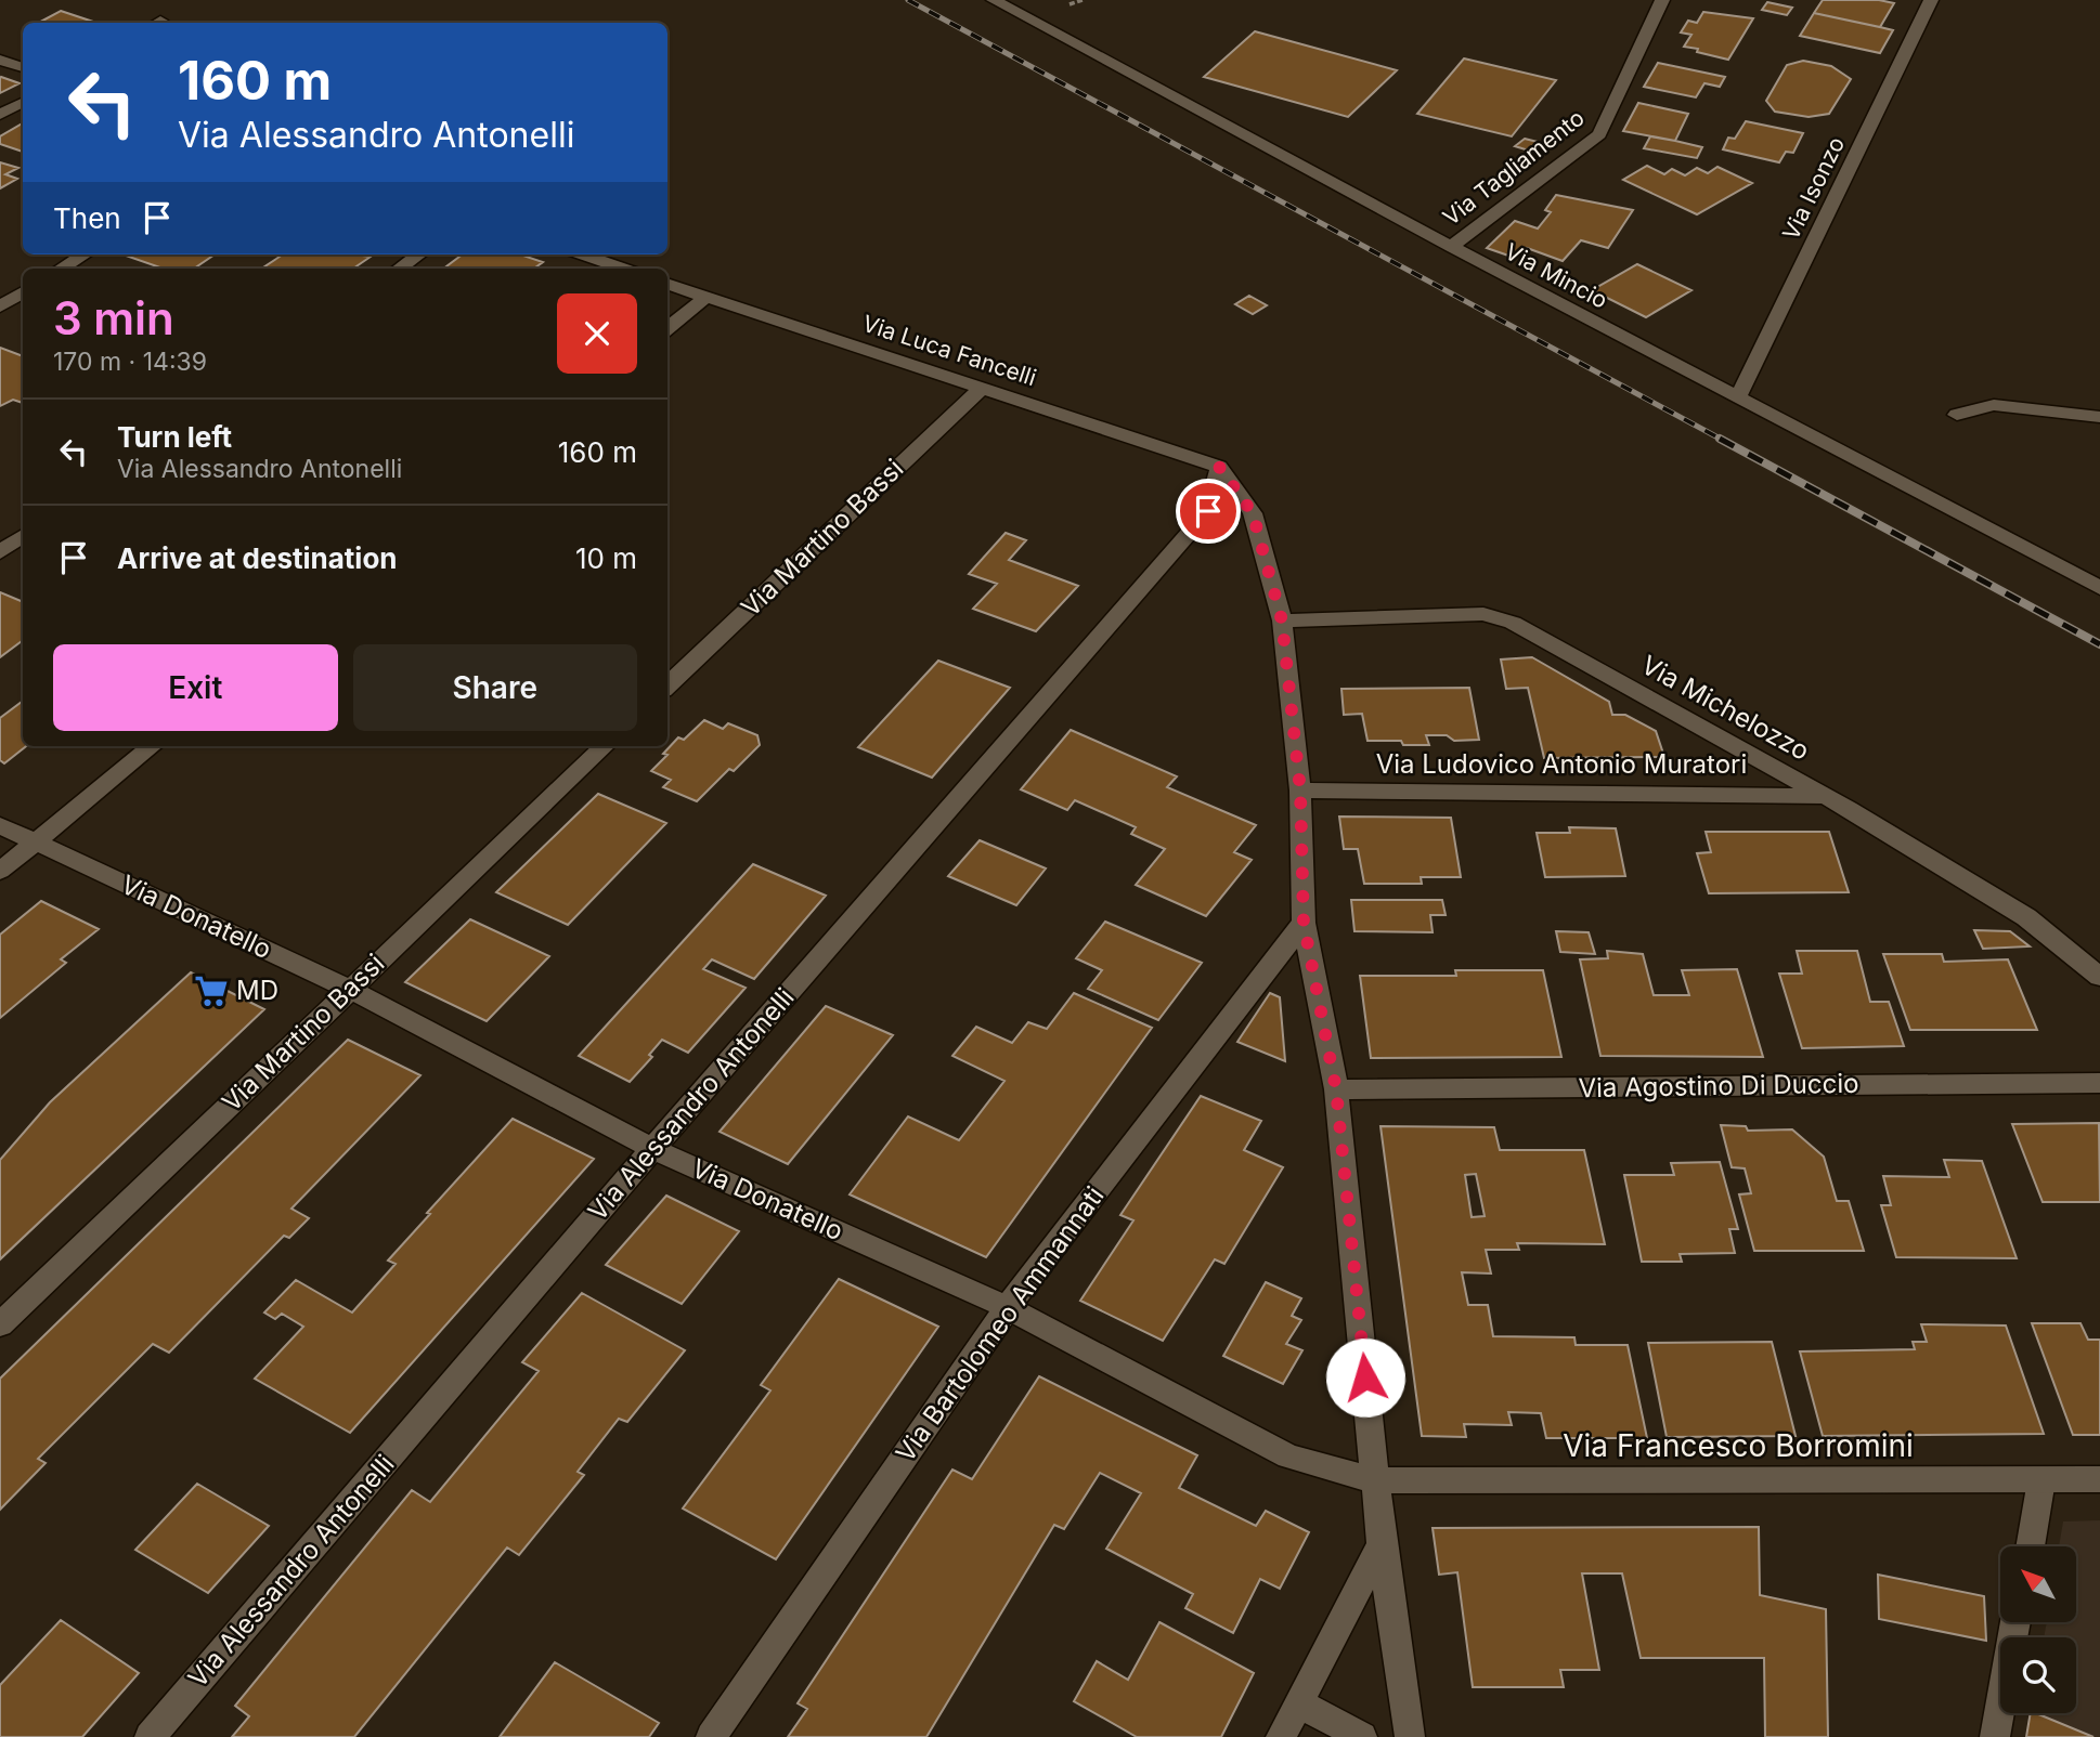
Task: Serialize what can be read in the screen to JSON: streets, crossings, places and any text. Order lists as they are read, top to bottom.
{
  "streets": {
    "street": [
      "Via Tagliamento",
      "Via Isonzo",
      "Via Mincio",
      "Via Luca Fancelli",
      "Via Martino Bassi",
      "Via Michelozzo",
      "Via Ludovico Antonio Muratori",
      "Via Donatello",
      "Via Agostino Di Duccio",
      "Via Alessandro Antonelli",
      "Via Bartolomeo Ammannati",
      "Via Francesco Borromini"
    ]
  },
  "crossings": [
    ["Via Tagliamento", "Via Mincio"],
    ["Via Isonzo", "Via Mincio"],
    ["Via Luca Fancelli", "Via Martino Bassi"],
    ["Via Luca Fancelli", "Via Alessandro Antonelli"],
    ["Via Martino Bassi", "Via Donatello"],
    ["Via Michelozzo", "Via Ludovico Antonio Muratori"],
    ["Via Donatello", "Via Alessandro Antonelli"],
    ["Via Donatello", "Via Bartolomeo Ammannati"],
    ["Via Donatello", "Via Francesco Borromini"]
  ],
  "places": {
    "supermarket": ["MD"]
  },
  "north": "top left",
  "page": {
    "turn": ["160 m", "Via Alessandro Antonelli"],
    "then": "Then",
    "heading": ["3 min", "170 m · 14:39"],
    "list": [
      {
        "name": "Turn left",
        "note": "Via Alessandro Antonelli",
        "value": "160 m"
      },
      {
        "name": "Arrive at destination",
        "value": "10 m"
      }
    ],
    "buttons": ["Exit", "Share"]
  }
}
